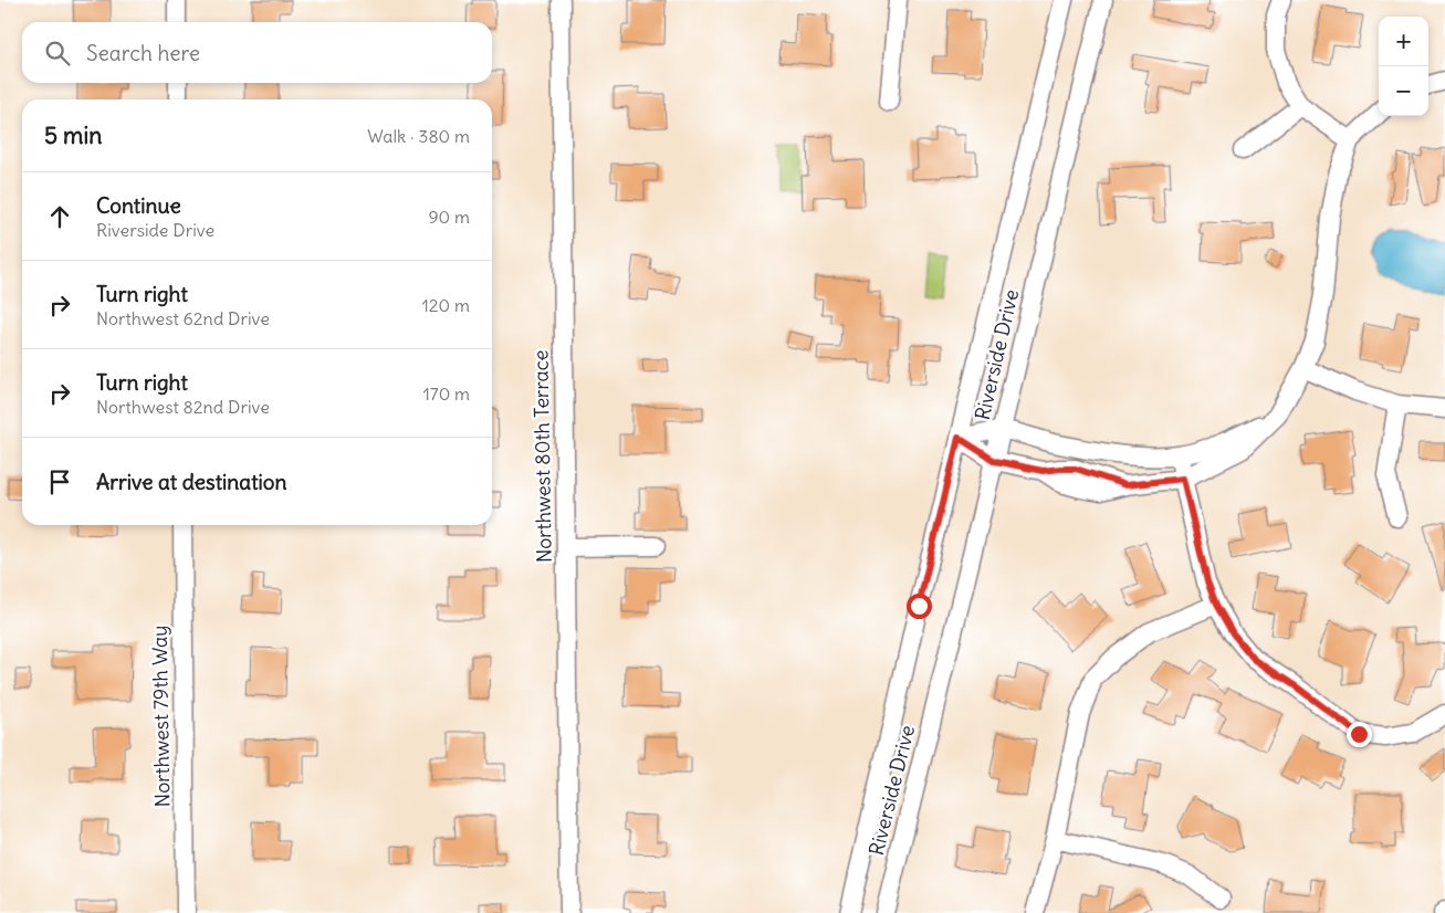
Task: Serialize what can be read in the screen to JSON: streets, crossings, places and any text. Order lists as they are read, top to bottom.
{
  "streets": {
    "street": ["Riverside Drive", "Northwest 80th Terrace", "Northwest 79th Way"]
  },
  "page": {
    "map_buttons": ["+", "−"],
    "search": "Search here",
    "heading": ["5 min", "Walk · 380 m"],
    "list": [
      ["Continue", "Riverside Drive", "90 m"],
      ["Turn right", "Northwest 62nd Drive", "120 m"],
      ["Turn right", "Northwest 82nd Drive", "170 m"],
      "Arrive at destination"
    ]
  }
}
